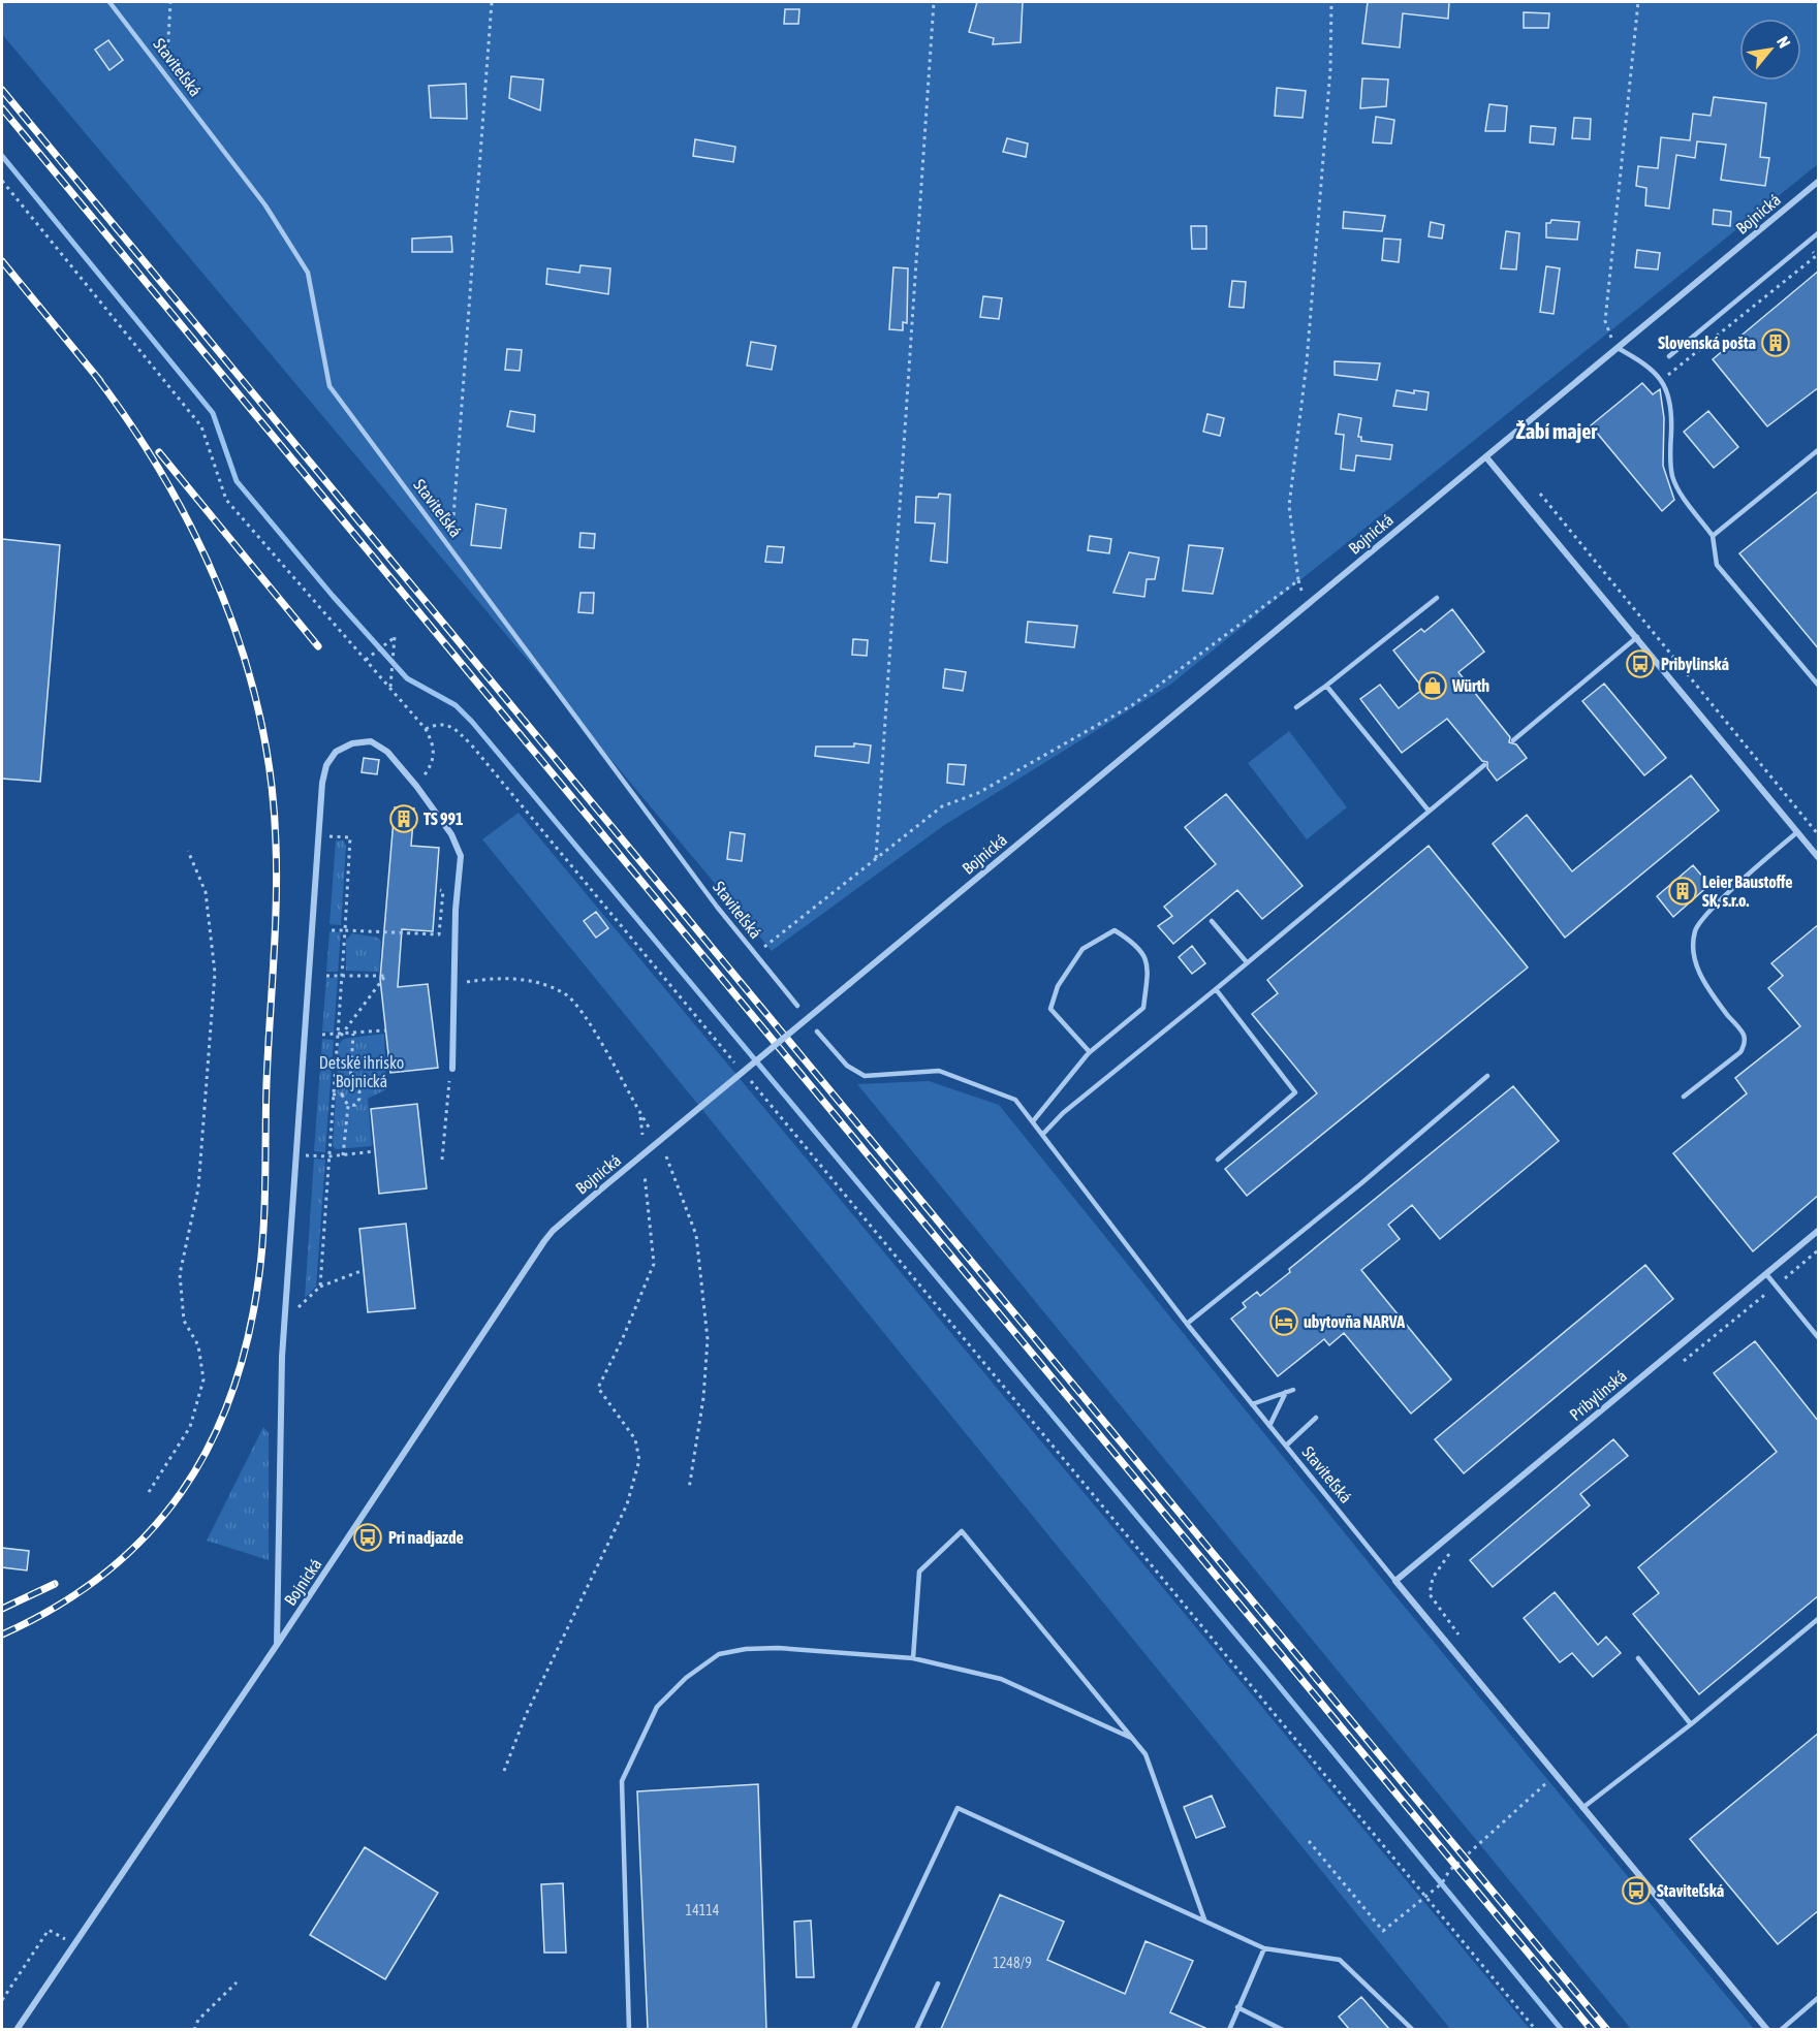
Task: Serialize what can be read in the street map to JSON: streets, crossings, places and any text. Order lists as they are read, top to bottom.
{
  "streets": {
    "street": ["Staviteľská", "Bojnická", "Pribylinská"]
  },
  "crossings": [
    ["Staviteľská", "Pribylinská"]
  ],
  "districts": ["Žabí majer"],
  "parks": ["Detské ihrisko Bojnická"],
  "places": {
    "building": ["Slovenská pošta", "TS 991", "Leier Baustoffe SK, s.r.o."],
    "bus stop": ["Pribylinská", "Pri nadjazde", "Staviteľská"],
    "shop": ["Würth"],
    "hotel": ["ubytovňa NARVA"]
  },
  "house_numbers": ["14114", "1248/9"],
  "north": "top right"
}
